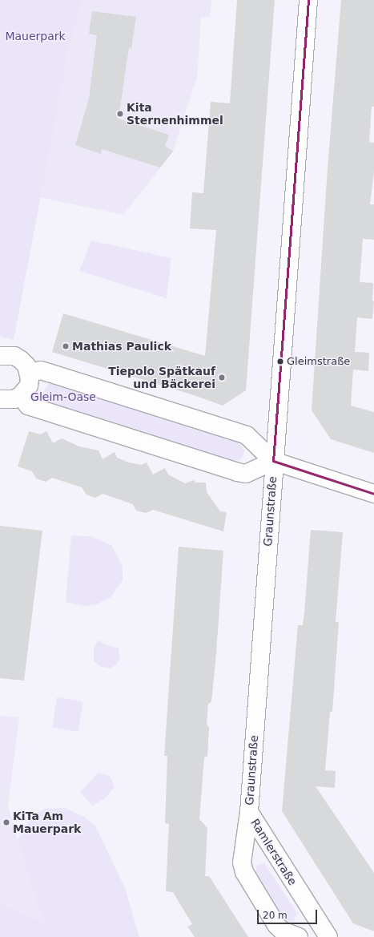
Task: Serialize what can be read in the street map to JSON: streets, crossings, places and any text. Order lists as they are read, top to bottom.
{
  "streets": {
    "street": ["Graunstraße", "Ramlerstraße"]
  },
  "crossings": [
    ["Graunstraße", "Ramlerstraße"]
  ],
  "parks": ["Mauerpark", "Gleim-Oase"],
  "places": [
    "Kita Sternenhimmel",
    "Mathias Paulick",
    "Gleimstraße",
    "Tiepolo Spätkauf und Bäckerei",
    "KiTa Am Mauerpark"
  ],
  "scale_bar": "20 m"
}
